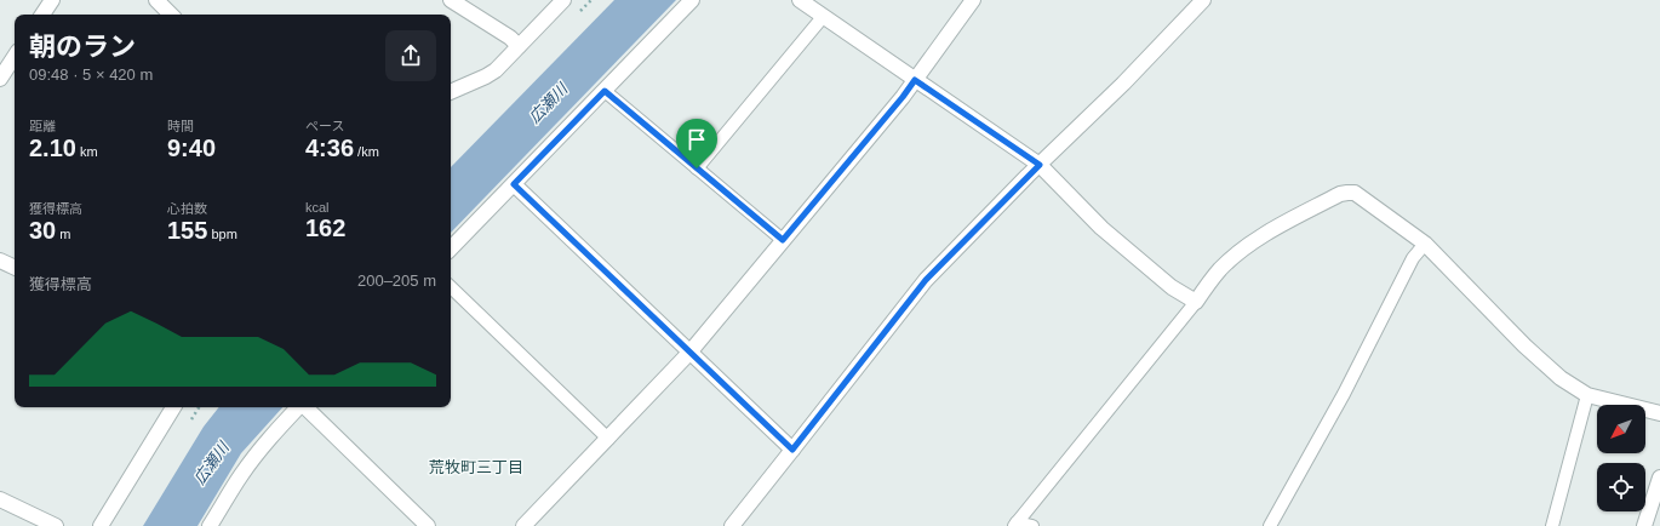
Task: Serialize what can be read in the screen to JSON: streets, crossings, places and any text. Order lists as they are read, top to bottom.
{
  "districts": ["荒牧町三丁目"],
  "water": ["広瀬川"],
  "north": "bottom left",
  "page": {
    "heading": ["朝のラン", "09:48 · 5 × 420 m"],
    "stats": [
      ["距離", "2.10 km"],
      ["時間", "9:40"],
      ["ペース", "4:36 /km"],
      ["獲得標高", "30 m"],
      ["心拍数", "155 bpm"],
      ["kcal", "162"]
    ],
    "chart": ["獲得標高", "200–205 m"]
  }
}
